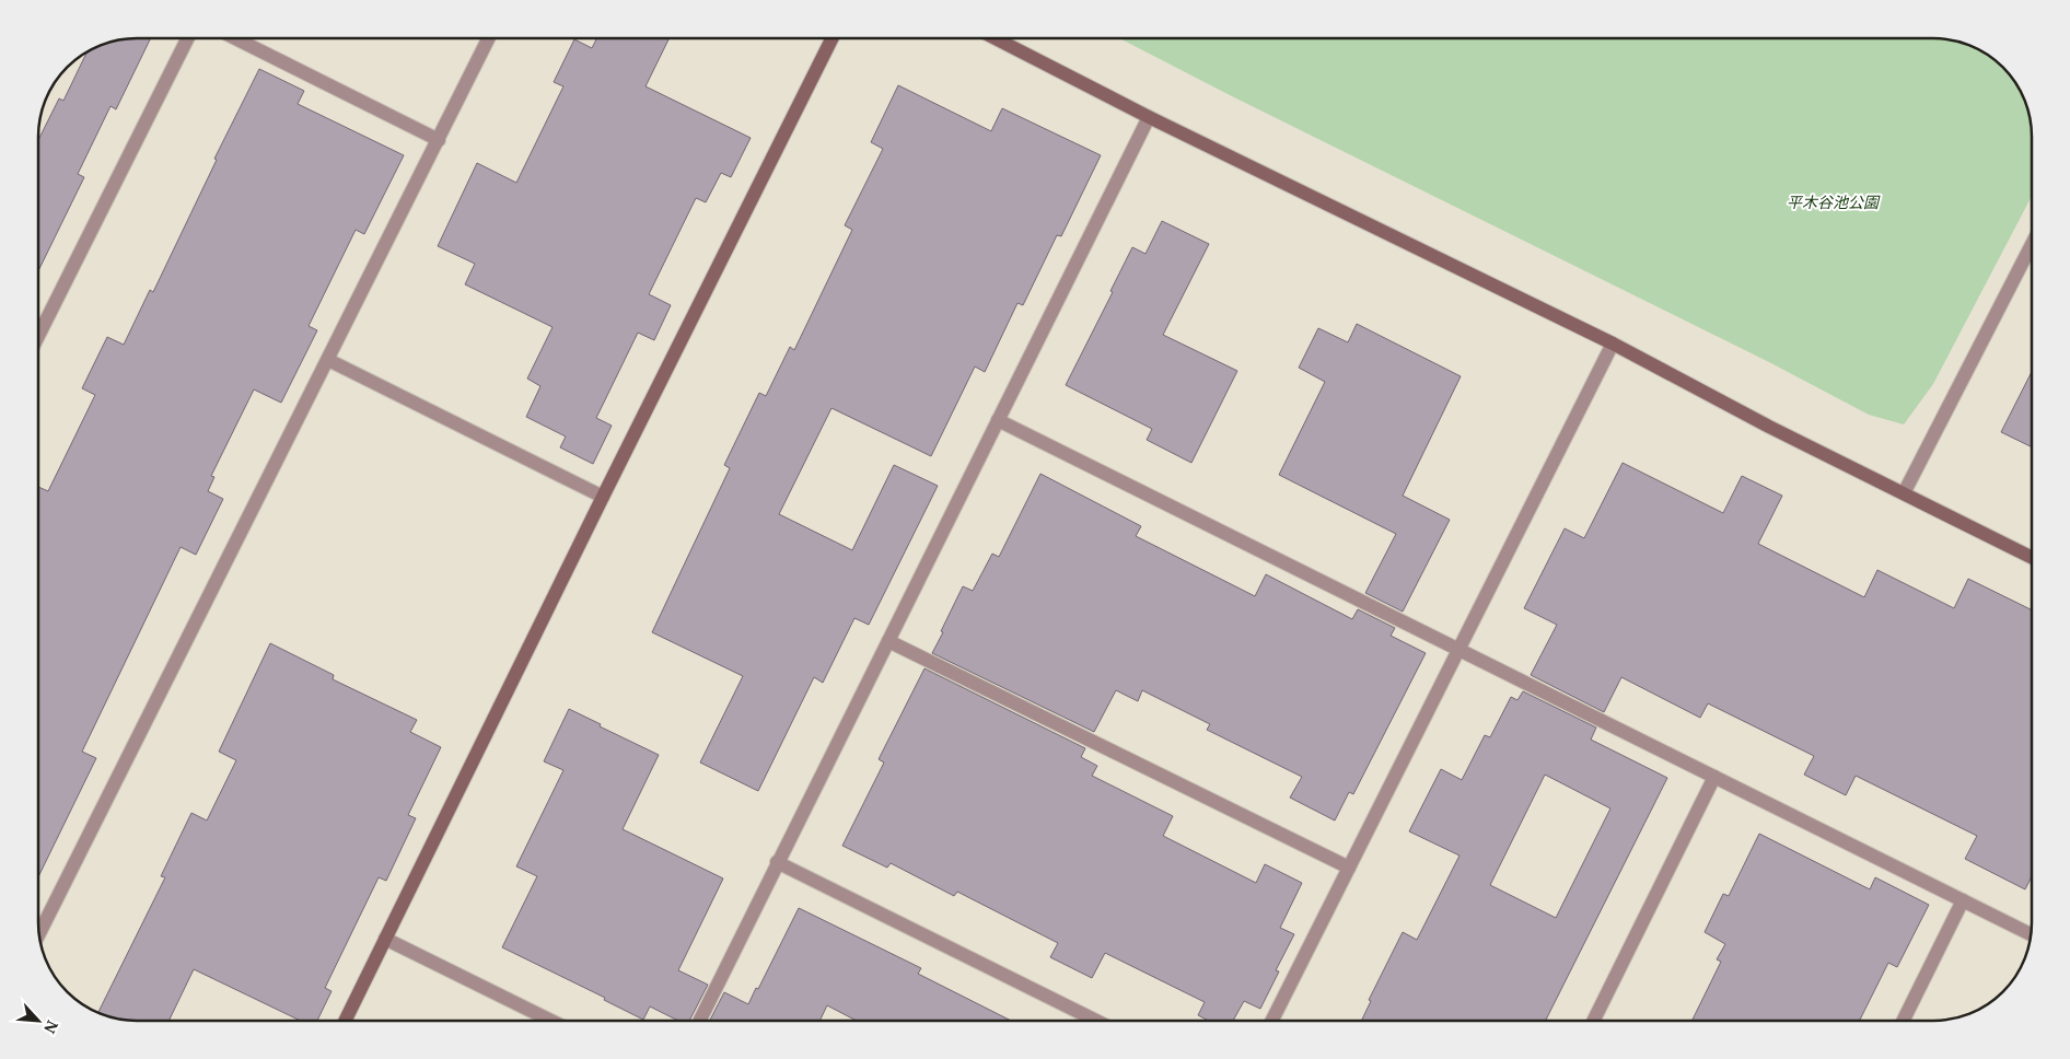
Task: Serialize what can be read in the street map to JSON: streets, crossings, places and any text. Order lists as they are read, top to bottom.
{
  "parks": ["平木谷池公園"],
  "north": "bottom right"
}
